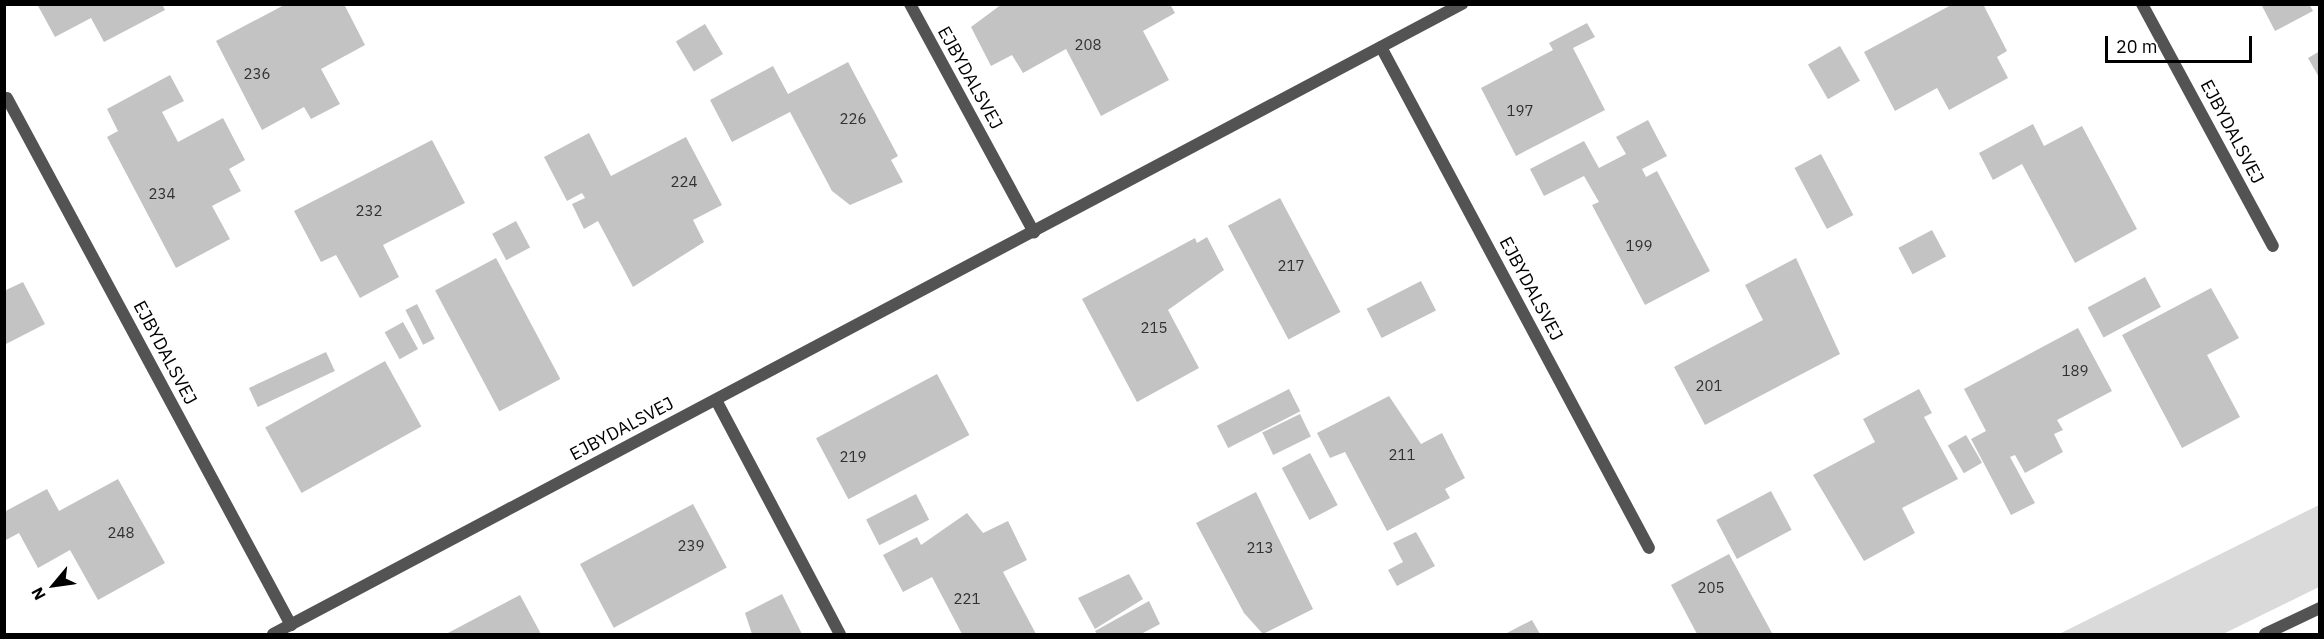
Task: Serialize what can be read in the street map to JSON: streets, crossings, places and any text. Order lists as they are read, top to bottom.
{
  "streets": {
    "street": ["EJBYDALSVEJ"]
  },
  "house_numbers": [
    "208",
    "236",
    "197",
    "226",
    "224",
    "234",
    "232",
    "199",
    "217",
    "215",
    "189",
    "201",
    "211",
    "219",
    "248",
    "239",
    "213",
    "205",
    "221"
  ],
  "scale_bar": "20 m",
  "north": "bottom left"
}
